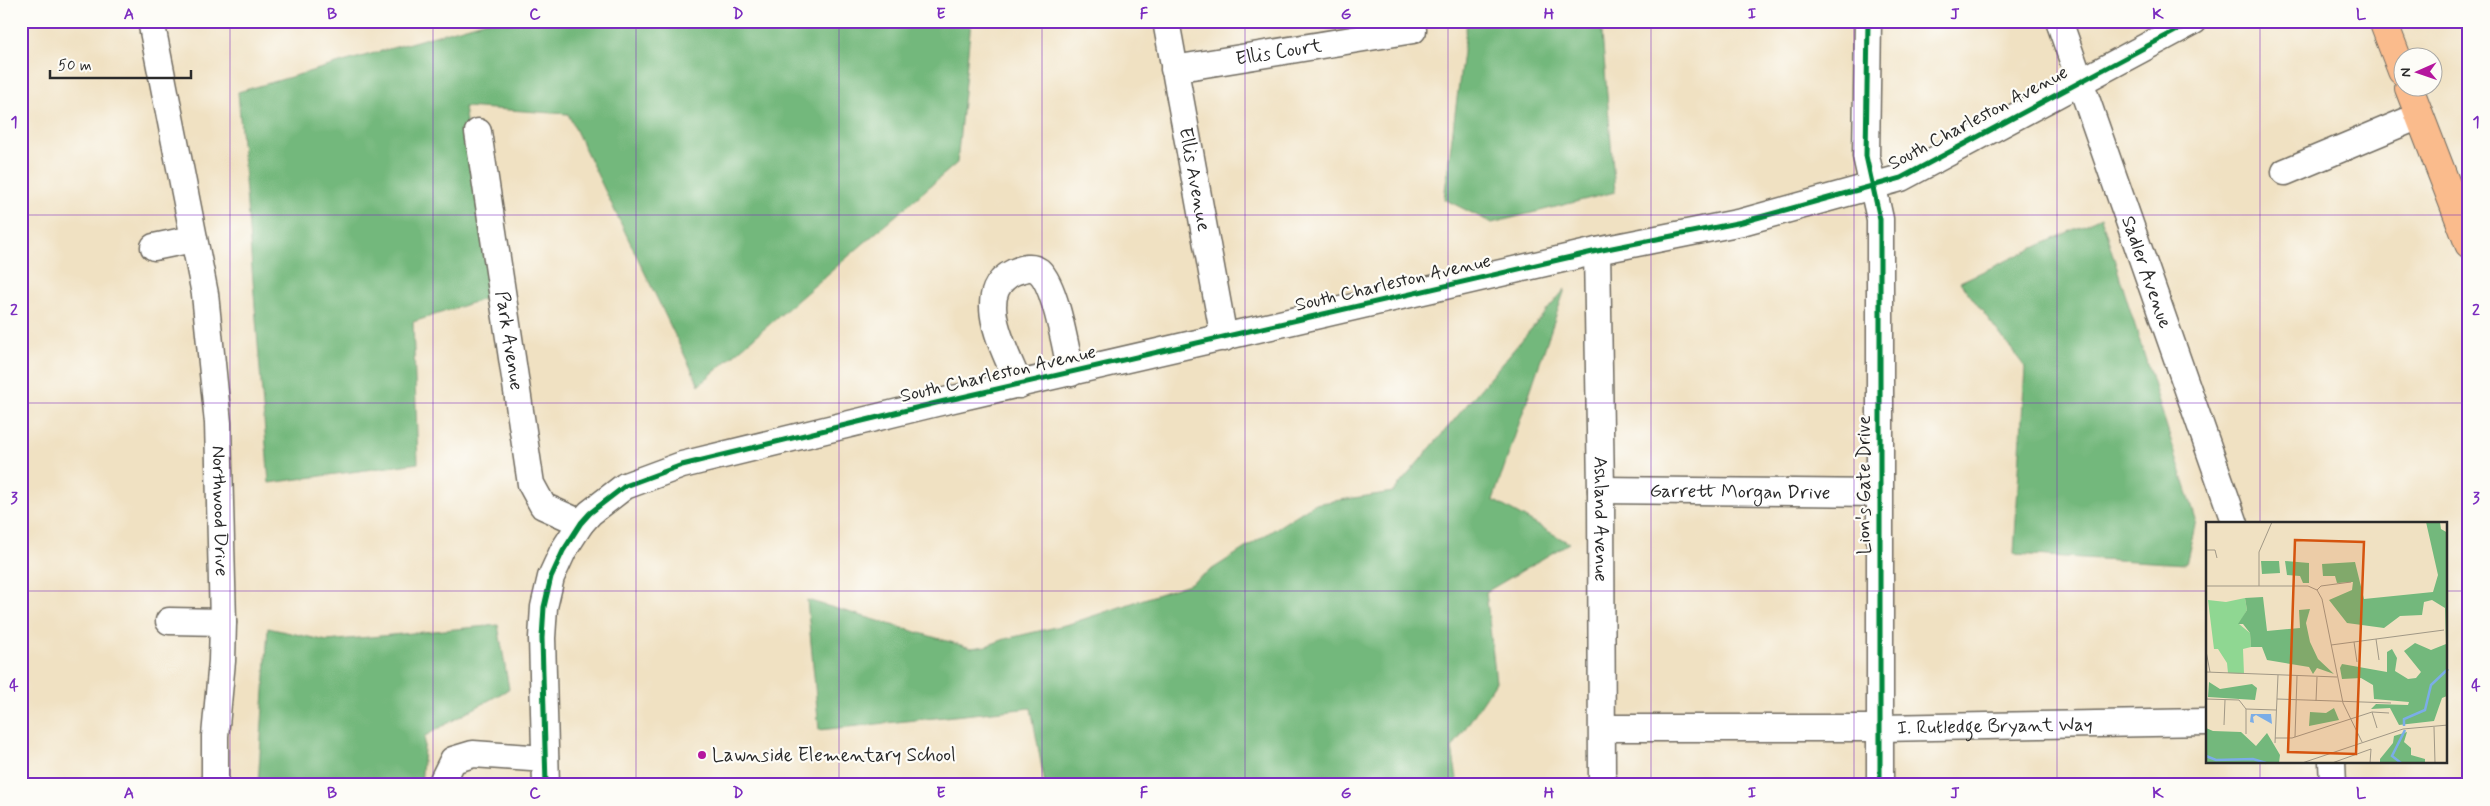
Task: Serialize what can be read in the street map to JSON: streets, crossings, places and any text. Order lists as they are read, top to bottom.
{
  "streets": {
    "street": [
      "Ellis Court",
      "South Charleston Avenue",
      "Ellis Avenue",
      "Sadler Avenue",
      "Park Avenue",
      "Lion's Gate Drive",
      "Garrett Morgan Drive",
      "Northwood Drive",
      "Ashland Avenue",
      "I. Rutledge Bryant Way"
    ]
  },
  "crossings": [
    ["Ellis Court", "Ellis Avenue"],
    ["South Charleston Avenue", "Ellis Avenue"],
    ["South Charleston Avenue", "Sadler Avenue"],
    ["South Charleston Avenue", "Park Avenue"],
    ["South Charleston Avenue", "Lion's Gate Drive"],
    ["South Charleston Avenue", "Ashland Avenue"],
    ["Lion's Gate Drive", "Garrett Morgan Drive"],
    ["Lion's Gate Drive", "I. Rutledge Bryant Way"],
    ["Garrett Morgan Drive", "Ashland Avenue"],
    ["Ashland Avenue", "I. Rutledge Bryant Way"]
  ],
  "places": ["Lawnside Elementary School"],
  "scale_bar": "50 m",
  "north": "left",
  "grid": {
    "columns": [
      "A",
      "B",
      "C",
      "D",
      "E",
      "F",
      "G",
      "H",
      "I",
      "J",
      "K",
      "L"
    ],
    "rows": [
      "1",
      "2",
      "3",
      "4"
    ]
  }
}
